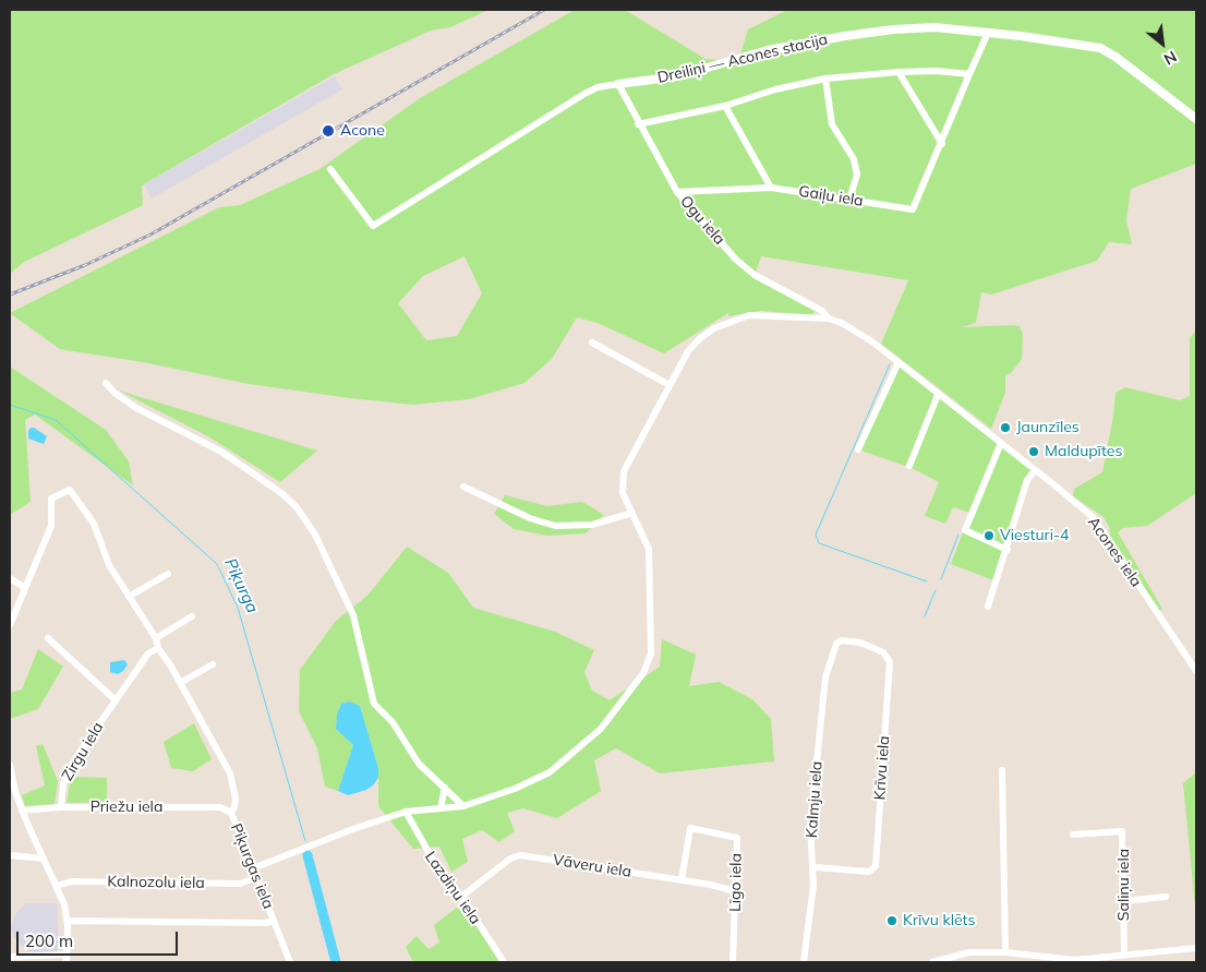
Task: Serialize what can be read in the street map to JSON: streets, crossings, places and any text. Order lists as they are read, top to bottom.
{
  "streets": {
    "street": [
      "Dreiliņi — Acones stacija",
      "Gaiļu iela",
      "Ogu iela",
      "Acones iela",
      "Zirgu iela",
      "Krīvu iela",
      "Kalmju iela",
      "Priežu iela",
      "Piķurgas iela",
      "Vāveru iela",
      "Kalnozolu iela",
      "Līgo iela",
      "Saliņu iela",
      "Lazdiņu iela"
    ]
  },
  "crossings": [
    ["Dreiliņi — Acones stacija", "Gaiļu iela"],
    ["Dreiliņi — Acones stacija", "Ogu iela"],
    ["Gaiļu iela", "Ogu iela"],
    ["Ogu iela", "Acones iela"],
    ["Zirgu iela", "Priežu iela"],
    ["Zirgu iela", "Piķurgas iela"],
    ["Krīvu iela", "Kalmju iela"],
    ["Priežu iela", "Piķurgas iela"],
    ["Piķurgas iela", "Kalnozolu iela"],
    ["Vāveru iela", "Līgo iela"],
    ["Vāveru iela", "Lazdiņu iela"]
  ],
  "water": ["Piķurga"],
  "places": [
    "Acone",
    "Jaunzīles",
    "Maldupītes",
    "Viesturi-4",
    "Krīvu klēts"
  ],
  "scale_bar": "200 m",
  "north": "bottom right"
}
